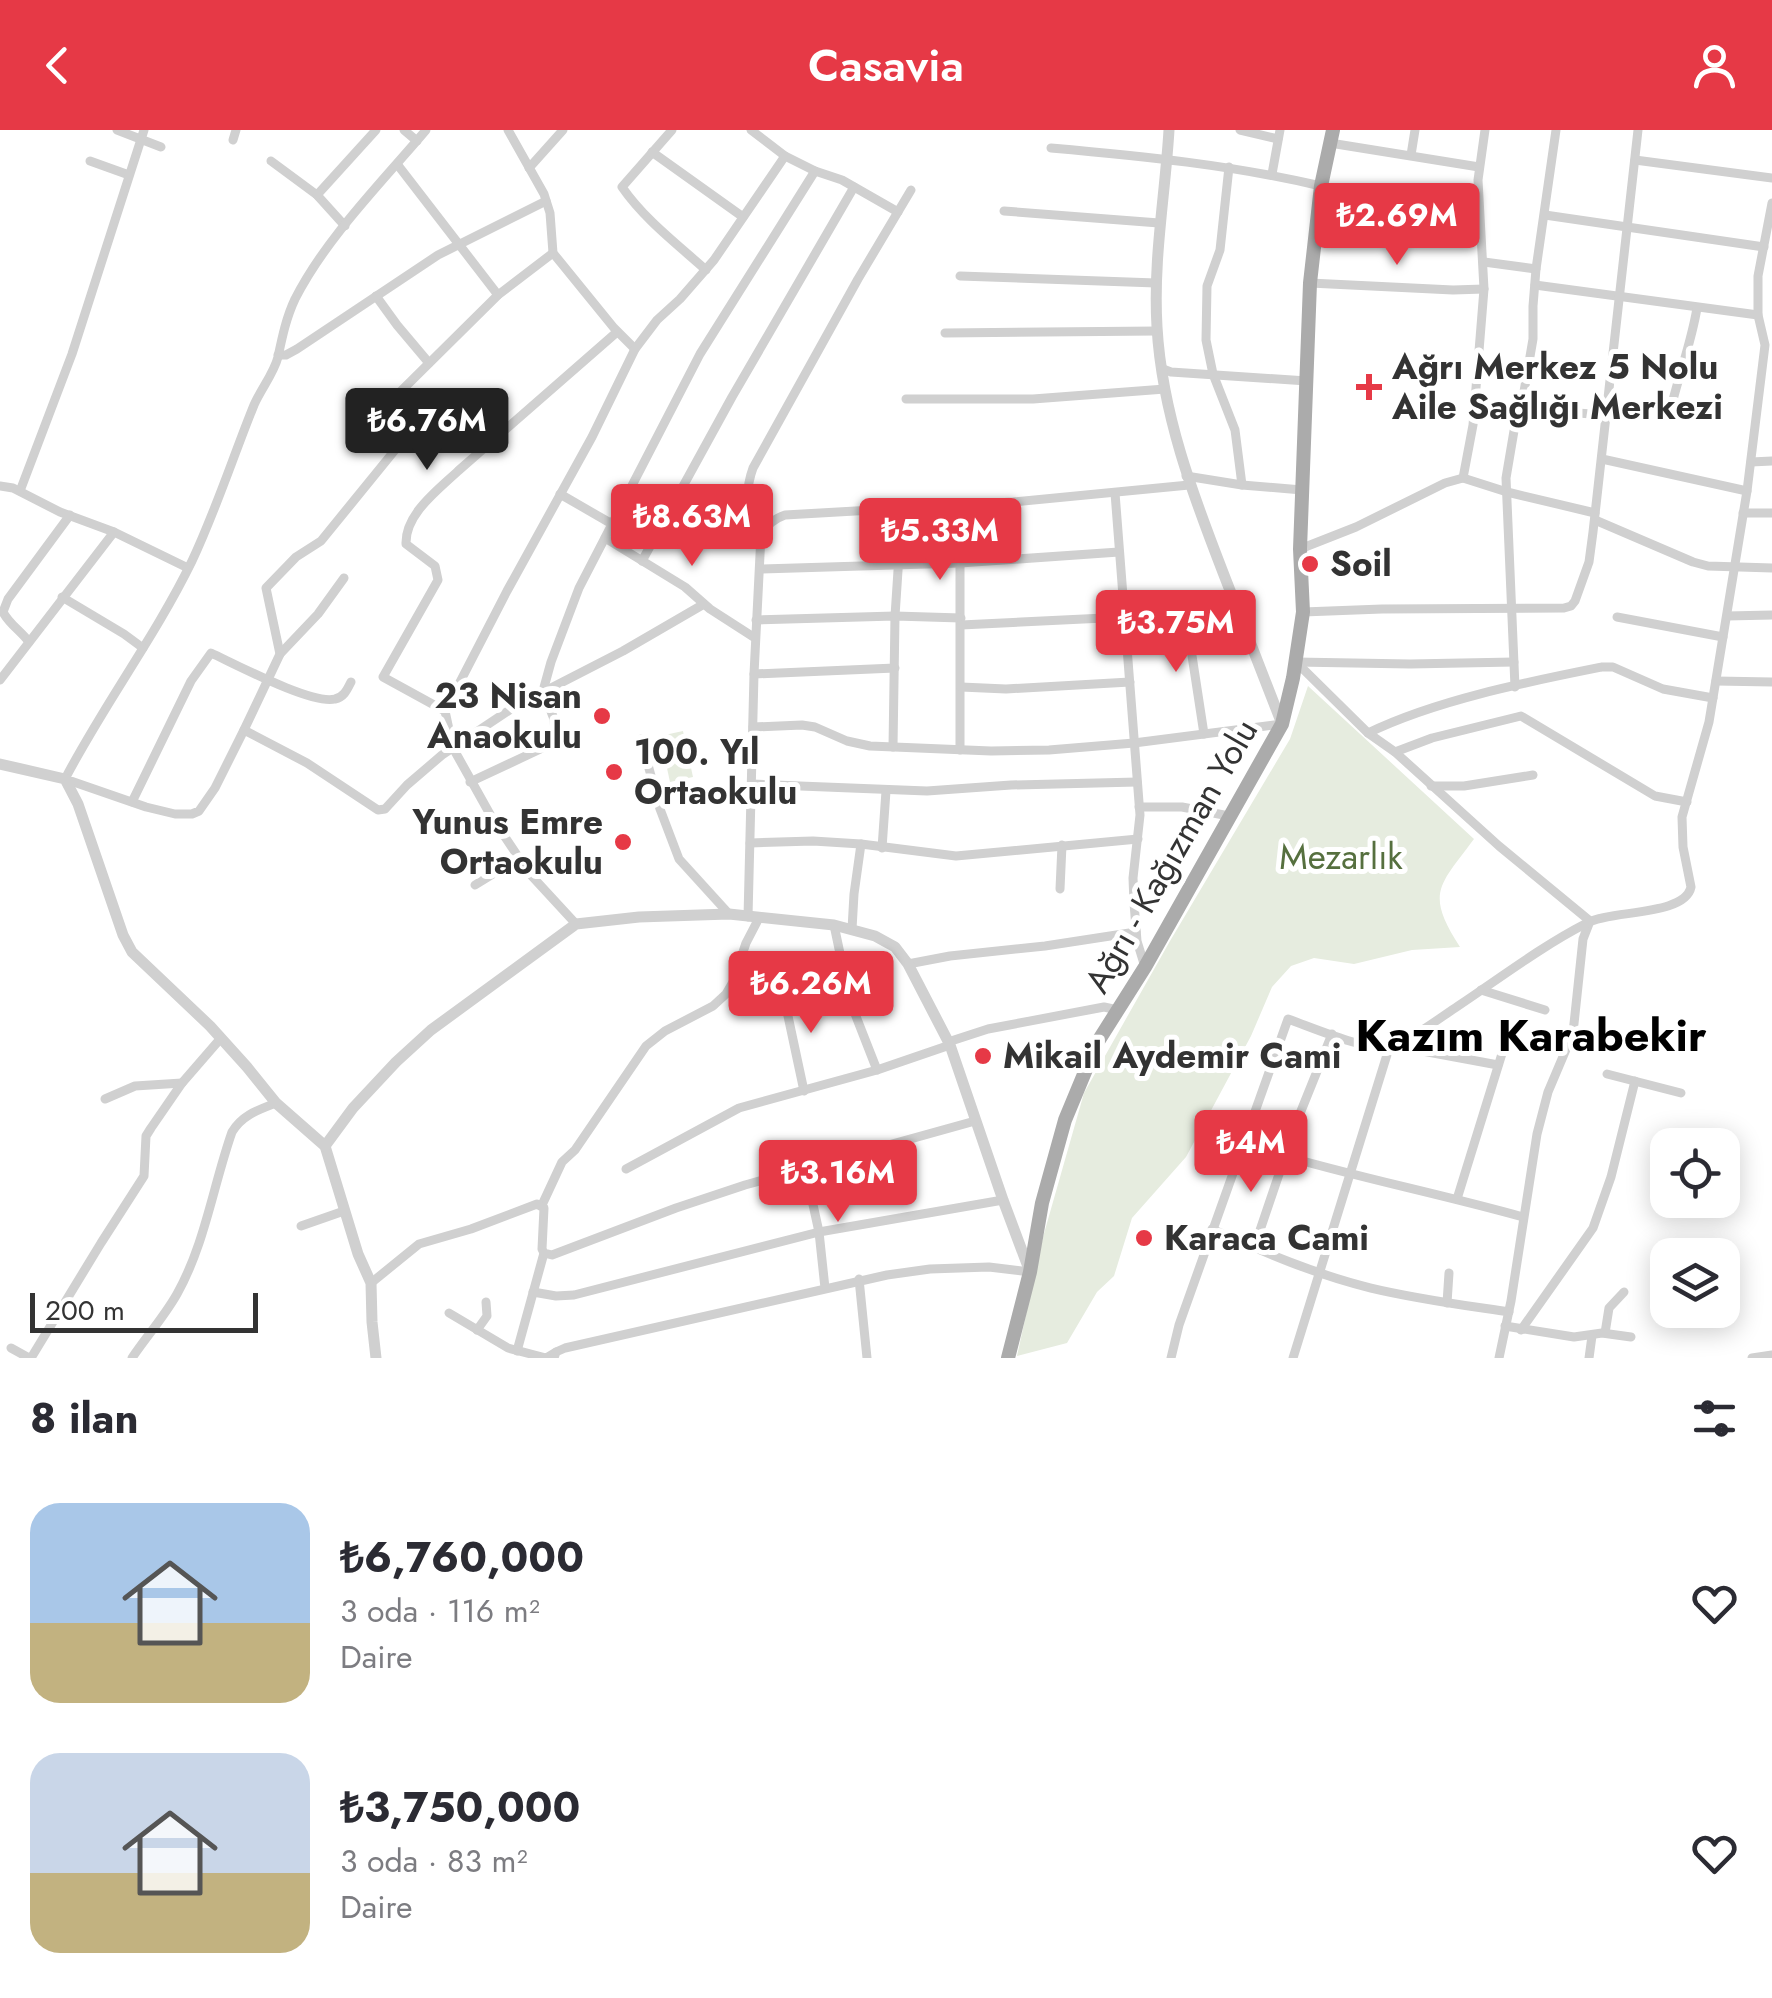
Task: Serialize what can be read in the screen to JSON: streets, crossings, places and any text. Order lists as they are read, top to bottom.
{
  "streets": {
    "main road": ["Ağrı - Kağızman Yolu"]
  },
  "districts": ["Kazım Karabekir"],
  "parks": ["Mezarlık"],
  "places": {
    "health": ["Ağrı Merkez 5 Nolu Aile Sağlığı Merkezi"],
    "other": [
      "Soil",
      "23 Nisan Anaokulu",
      "100. Yıl Ortaokulu",
      "Yunus Emre Ortaokulu",
      "Mikail Aydemir Cami",
      "Karaca Cami"
    ]
  },
  "scale_bar": "200 m",
  "page": {
    "header": "Casavia",
    "price": [
      "₺2.69M",
      "₺6.76M",
      "₺8.63M",
      "₺5.33M",
      "₺3.75M",
      "₺6.26M",
      "₺4M",
      "₺3.16M"
    ],
    "scale": "200 m",
    "heading": "8 ilan",
    "list": [
      {
        "name": "₺6,760,000",
        "note": "3 oda · 116 m² · Daire"
      },
      {
        "name": "₺3,750,000",
        "note": "3 oda · 83 m² · Daire"
      }
    ]
  }
}
